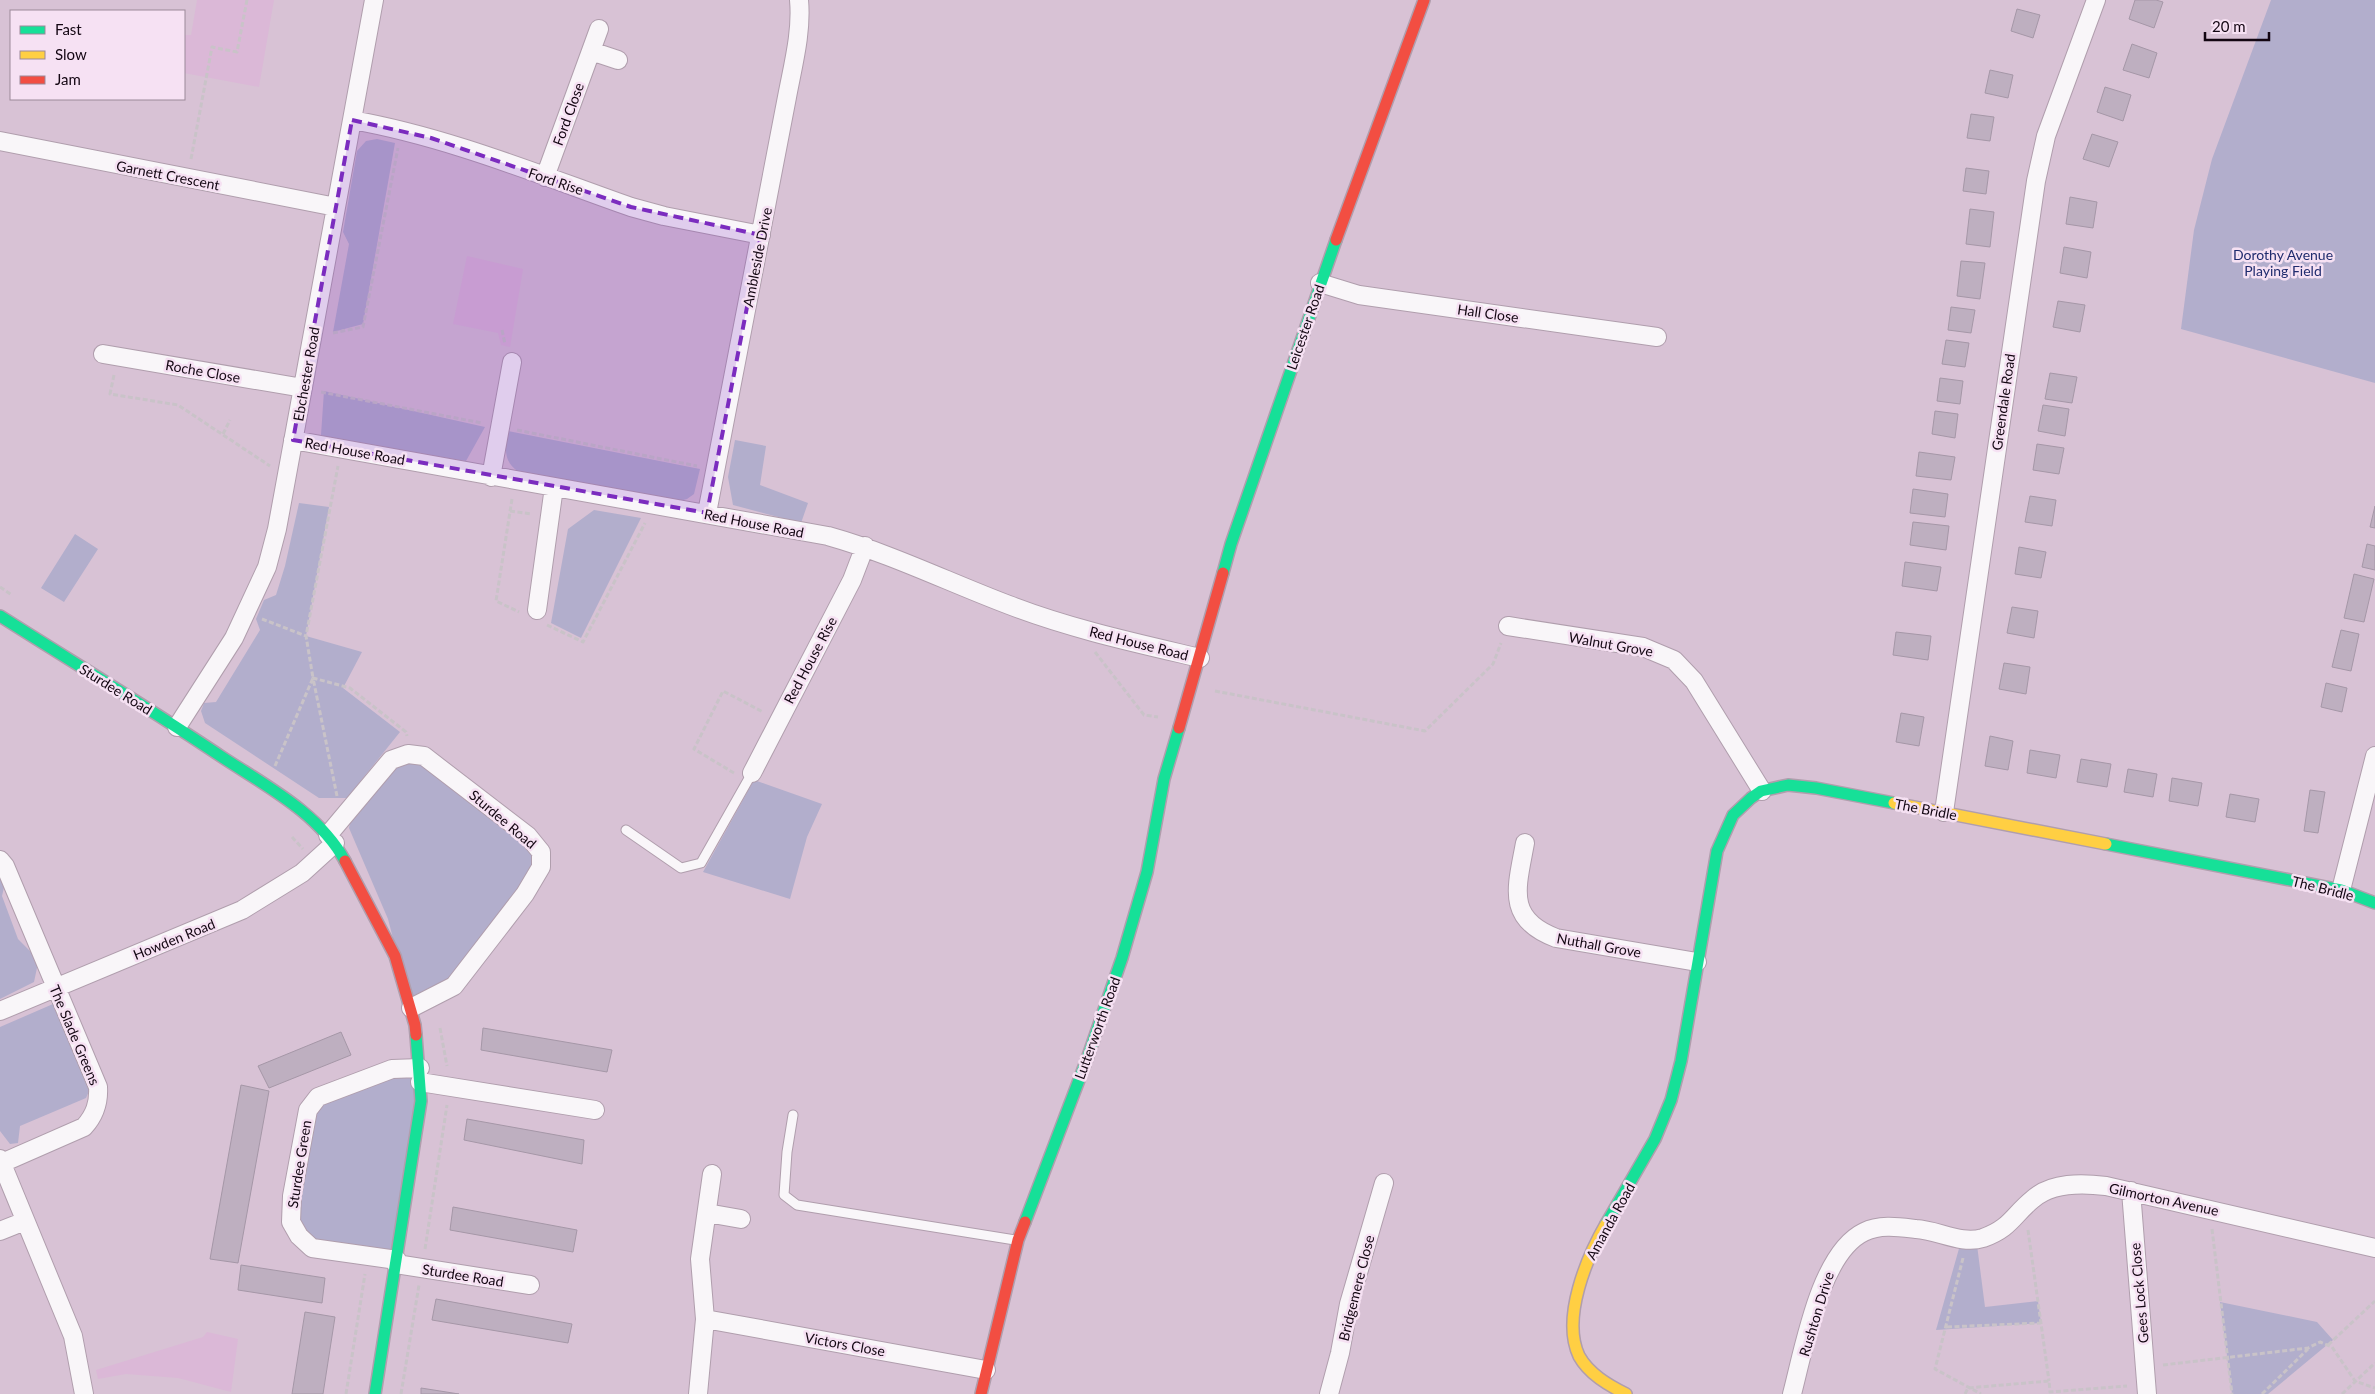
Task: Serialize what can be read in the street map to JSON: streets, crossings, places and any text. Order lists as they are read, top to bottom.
{
  "streets": {
    "street": [
      "Ford Close",
      "Garnett Crescent",
      "Ford Rise",
      "Ambleside Drive",
      "Hall Close",
      "Leicester Road",
      "Roche Close",
      "Ebchester Road",
      "Greendale Road",
      "Red House Road",
      "Walnut Grove",
      "Red House Rise",
      "Sturdee Road",
      "The Bridle",
      "Howden Road",
      "Nuthall Grove",
      "Lutterworth Road",
      "The Slade Greens",
      "Sturdee Green",
      "Gilmorton Avenue",
      "Amanda Road",
      "Bridgemere Close",
      "Gees Lock Close",
      "Rushton Drive",
      "Victors Close"
    ]
  },
  "crossings": [
    ["Ford Close", "Ford Rise"],
    ["Garnett Crescent", "Ebchester Road"],
    ["Ford Rise", "Ambleside Drive"],
    ["Ford Rise", "Ebchester Road"],
    ["Ambleside Drive", "Red House Road"],
    ["Hall Close", "Leicester Road"],
    ["Leicester Road", "Red House Road"],
    ["Leicester Road", "Lutterworth Road"],
    ["Roche Close", "Ebchester Road"],
    ["Ebchester Road", "Red House Road"],
    ["Ebchester Road", "Sturdee Road"],
    ["Greendale Road", "The Bridle"],
    ["Red House Road", "Red House Rise"],
    ["Red House Road", "Lutterworth Road"],
    ["Walnut Grove", "The Bridle"],
    ["Sturdee Road", "Howden Road"],
    ["Sturdee Road", "Sturdee Green"],
    ["The Bridle", "Nuthall Grove"],
    ["The Bridle", "Amanda Road"],
    ["Howden Road", "The Slade Greens"],
    ["Lutterworth Road", "Victors Close"],
    ["Gilmorton Avenue", "Gees Lock Close"],
    ["Gilmorton Avenue", "Rushton Drive"]
  ],
  "parks": ["Dorothy Avenue Playing Field"],
  "legend": ["Fast", "Slow", "Jam"],
  "scale_bar": "20 m"
}
